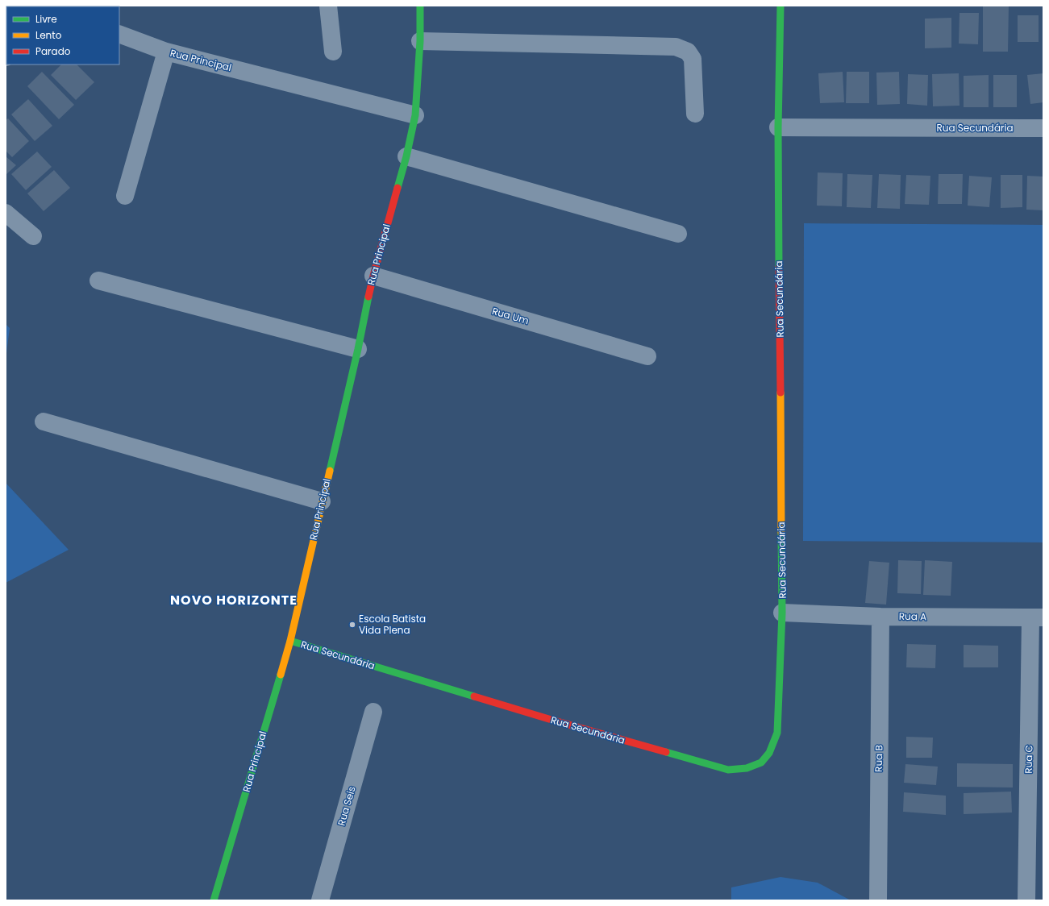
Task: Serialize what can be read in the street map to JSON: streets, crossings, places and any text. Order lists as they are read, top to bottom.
{
  "streets": {
    "street": [
      "Rua Principal",
      "Rua Secundária",
      "Rua Um",
      "Rua A",
      "Rua B",
      "Rua C",
      "Rua Seis"
    ]
  },
  "crossings": [
    ["Rua Principal", "Rua Secundária"],
    ["Rua Principal", "Rua Um"],
    ["Rua Secundária", "Rua A"],
    ["Rua A", "Rua B"],
    ["Rua A", "Rua C"]
  ],
  "districts": ["NOVO HORIZONTE"],
  "places": ["Escola Batista Vida Plena"],
  "legend": ["Livre", "Lento", "Parado"]
}
